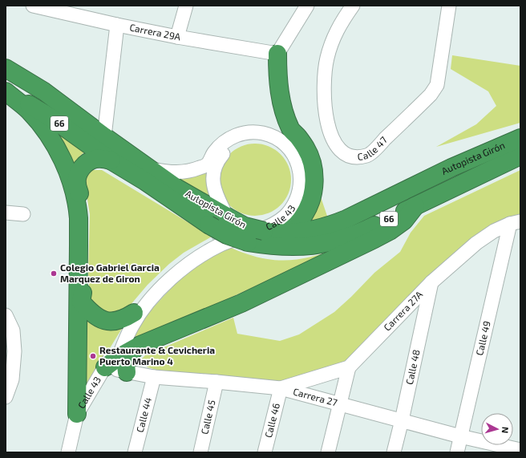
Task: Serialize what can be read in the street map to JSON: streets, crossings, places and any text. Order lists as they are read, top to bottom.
{
  "streets": {
    "highway": ["66", "Autopista Girón"],
    "street": [
      "Carrera 29A",
      "Calle 47",
      "Calle 43",
      "Carrera 27A",
      "Calle 49",
      "Calle 48",
      "Carrera 27",
      "Calle 44",
      "Calle 45",
      "Calle 46"
    ]
  },
  "crossings": [
    ["Autopista Girón", "Calle 43"],
    ["Calle 43", "Carrera 27"],
    ["Carrera 27A", "Calle 49"],
    ["Carrera 27A", "Calle 48"],
    ["Carrera 27A", "Carrera 27"],
    ["Carrera 27A", "Calle 46"],
    ["Calle 49", "Carrera 27"],
    ["Calle 48", "Carrera 27"],
    ["Carrera 27", "Calle 44"],
    ["Carrera 27", "Calle 45"],
    ["Carrera 27", "Calle 46"]
  ],
  "places": ["Colegio Gabriel Garcia Marquez de Giron", "Restaurante & Cevicheria Puerto Marino 4"],
  "north": "right"
}
